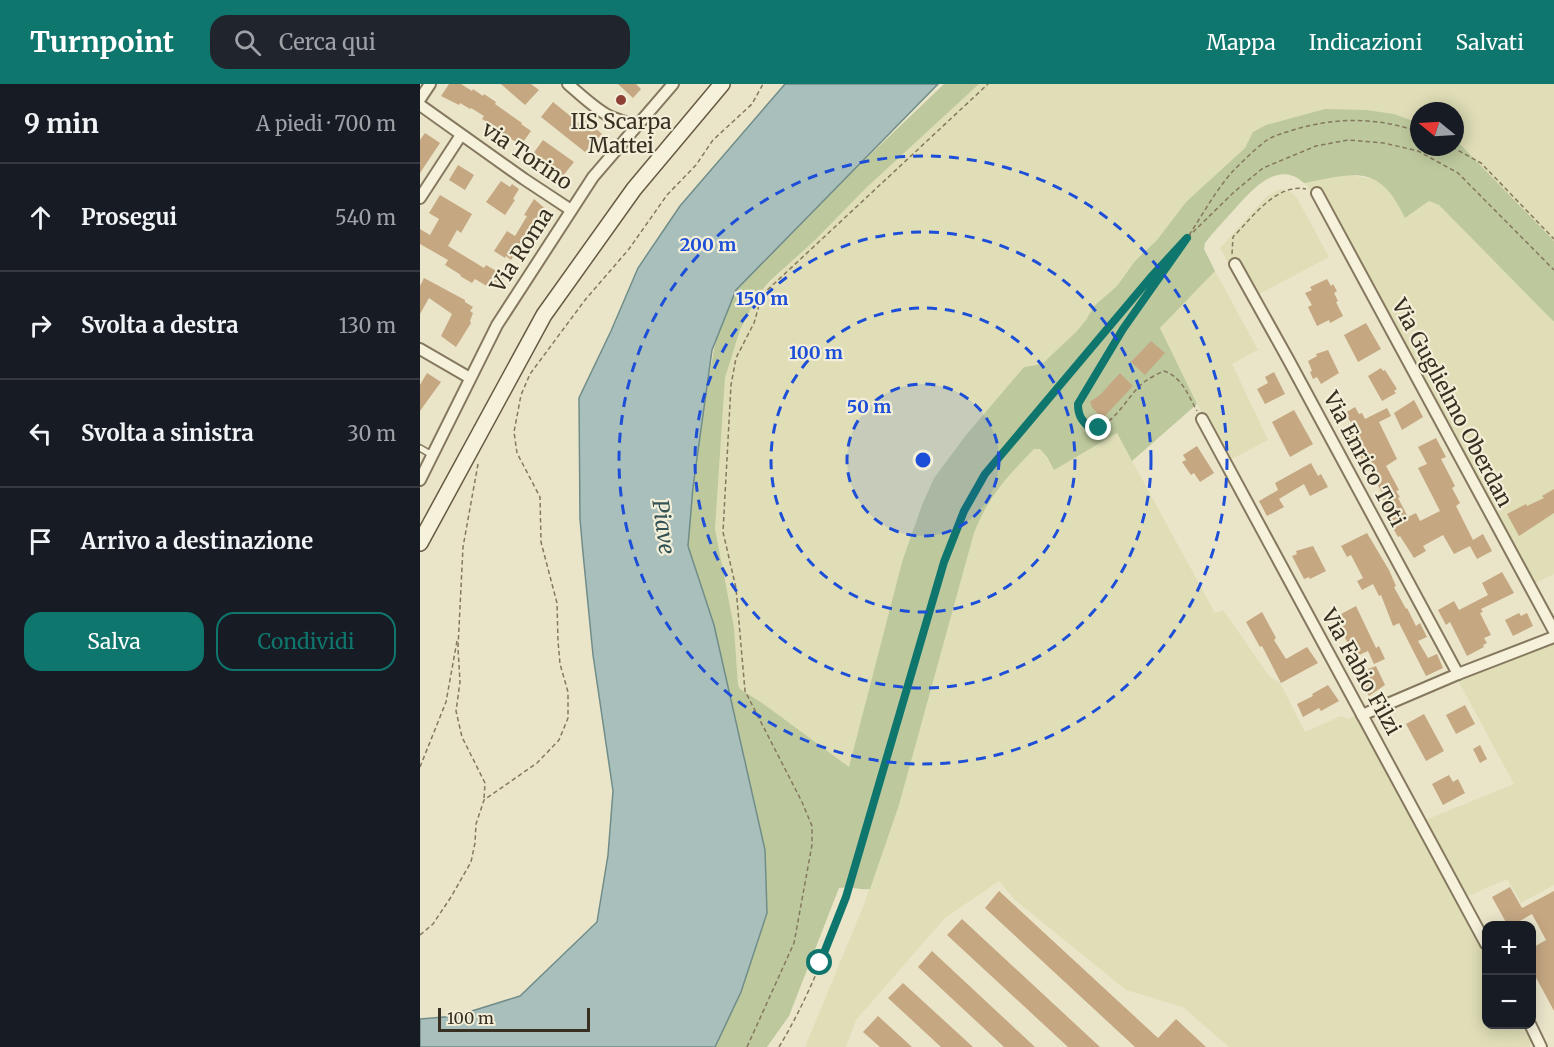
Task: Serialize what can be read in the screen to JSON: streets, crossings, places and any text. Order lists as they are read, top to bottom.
{
  "streets": {
    "street": [
      "via Torino",
      "Via Roma",
      "Via Guglielmo Oberdan",
      "Via Enrico Toti",
      "Via Fabio Filzi"
    ]
  },
  "crossings": [
    ["via Torino", "Via Roma"]
  ],
  "water": ["Piave"],
  "places": ["IIS Scarpa Mattei"],
  "scale_bar": "100 m",
  "north": "left",
  "page": {
    "header": "Turnpoint",
    "search": "Cerca qui",
    "nav": ["Mappa", "Indicazioni", "Salvati"],
    "heading": ["9 min", "A piedi · 700 m"],
    "list": [
      ["Prosegui", "540 m"],
      ["Svolta a destra", "130 m"],
      ["Svolta a sinistra", "30 m"],
      "Arrivo a destinazione"
    ],
    "buttons": ["Salva", "Condividi"],
    "map_buttons": ["+", "−"],
    "scale": "100 m"
  },
  "rings": [
    "200 m",
    "150 m",
    "100 m",
    "50 m"
  ]
}
